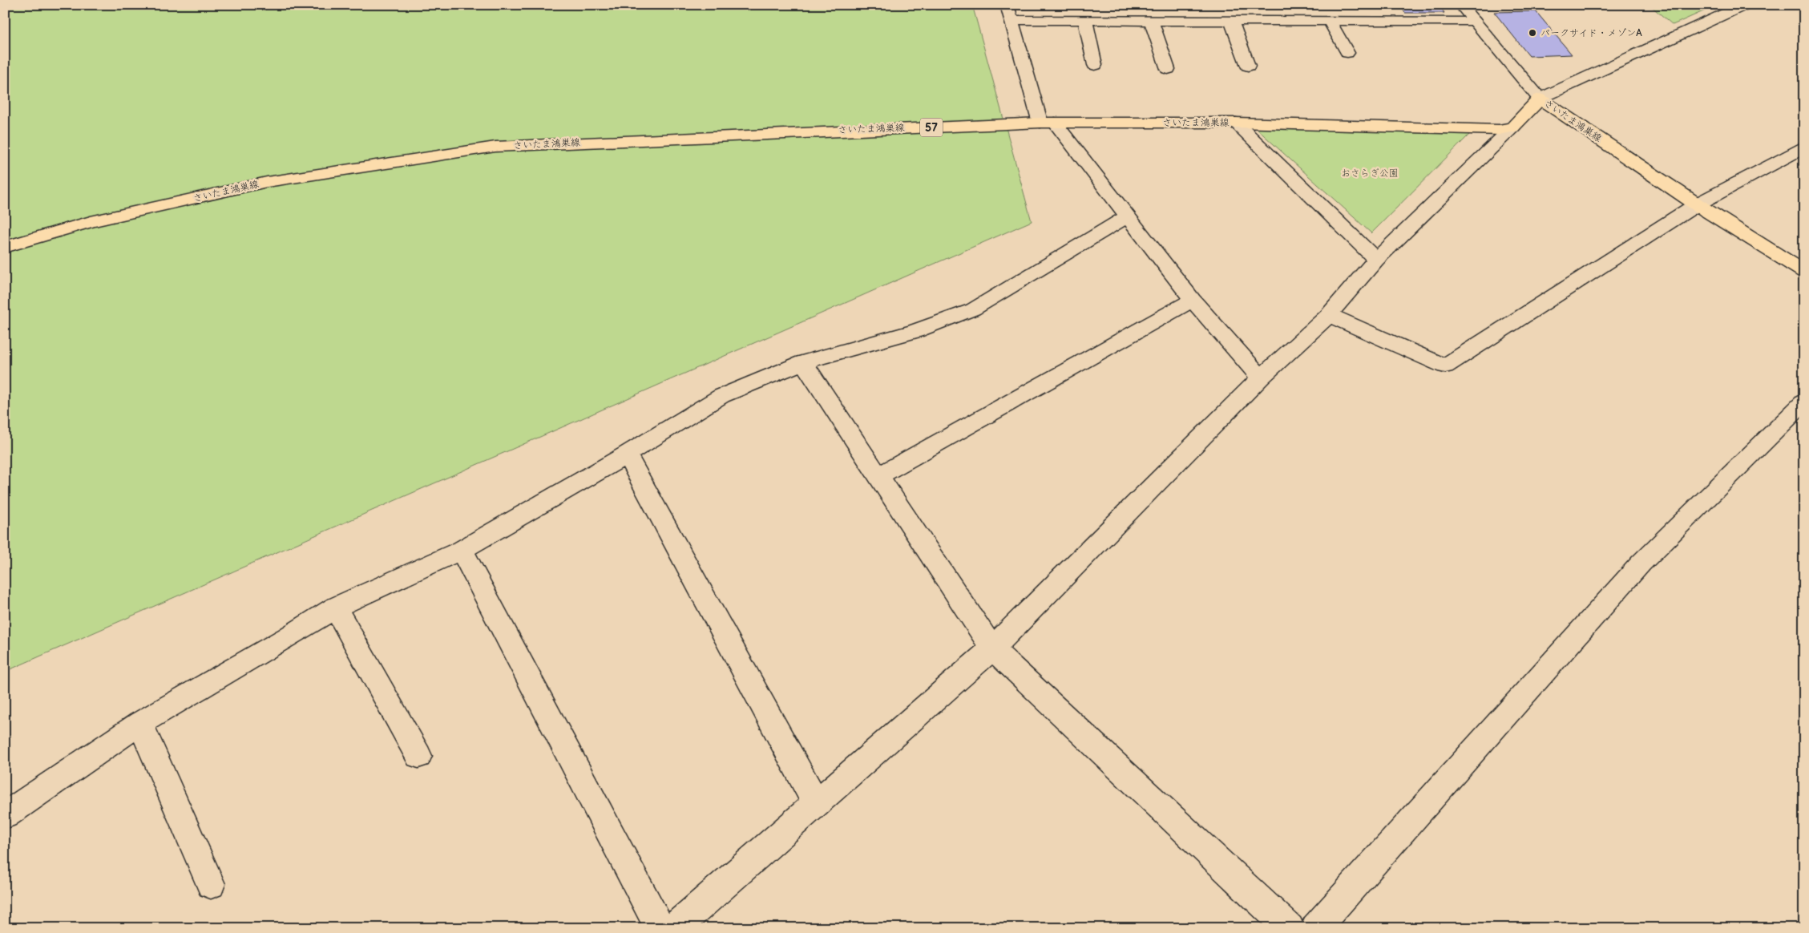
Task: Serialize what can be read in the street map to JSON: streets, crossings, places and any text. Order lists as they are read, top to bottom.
{
  "streets": {
    "main road": ["さいたま鴻巣線", "57"]
  },
  "parks": ["おさらぎ公園"],
  "places": ["パークサイド・メゾンA"]
}
